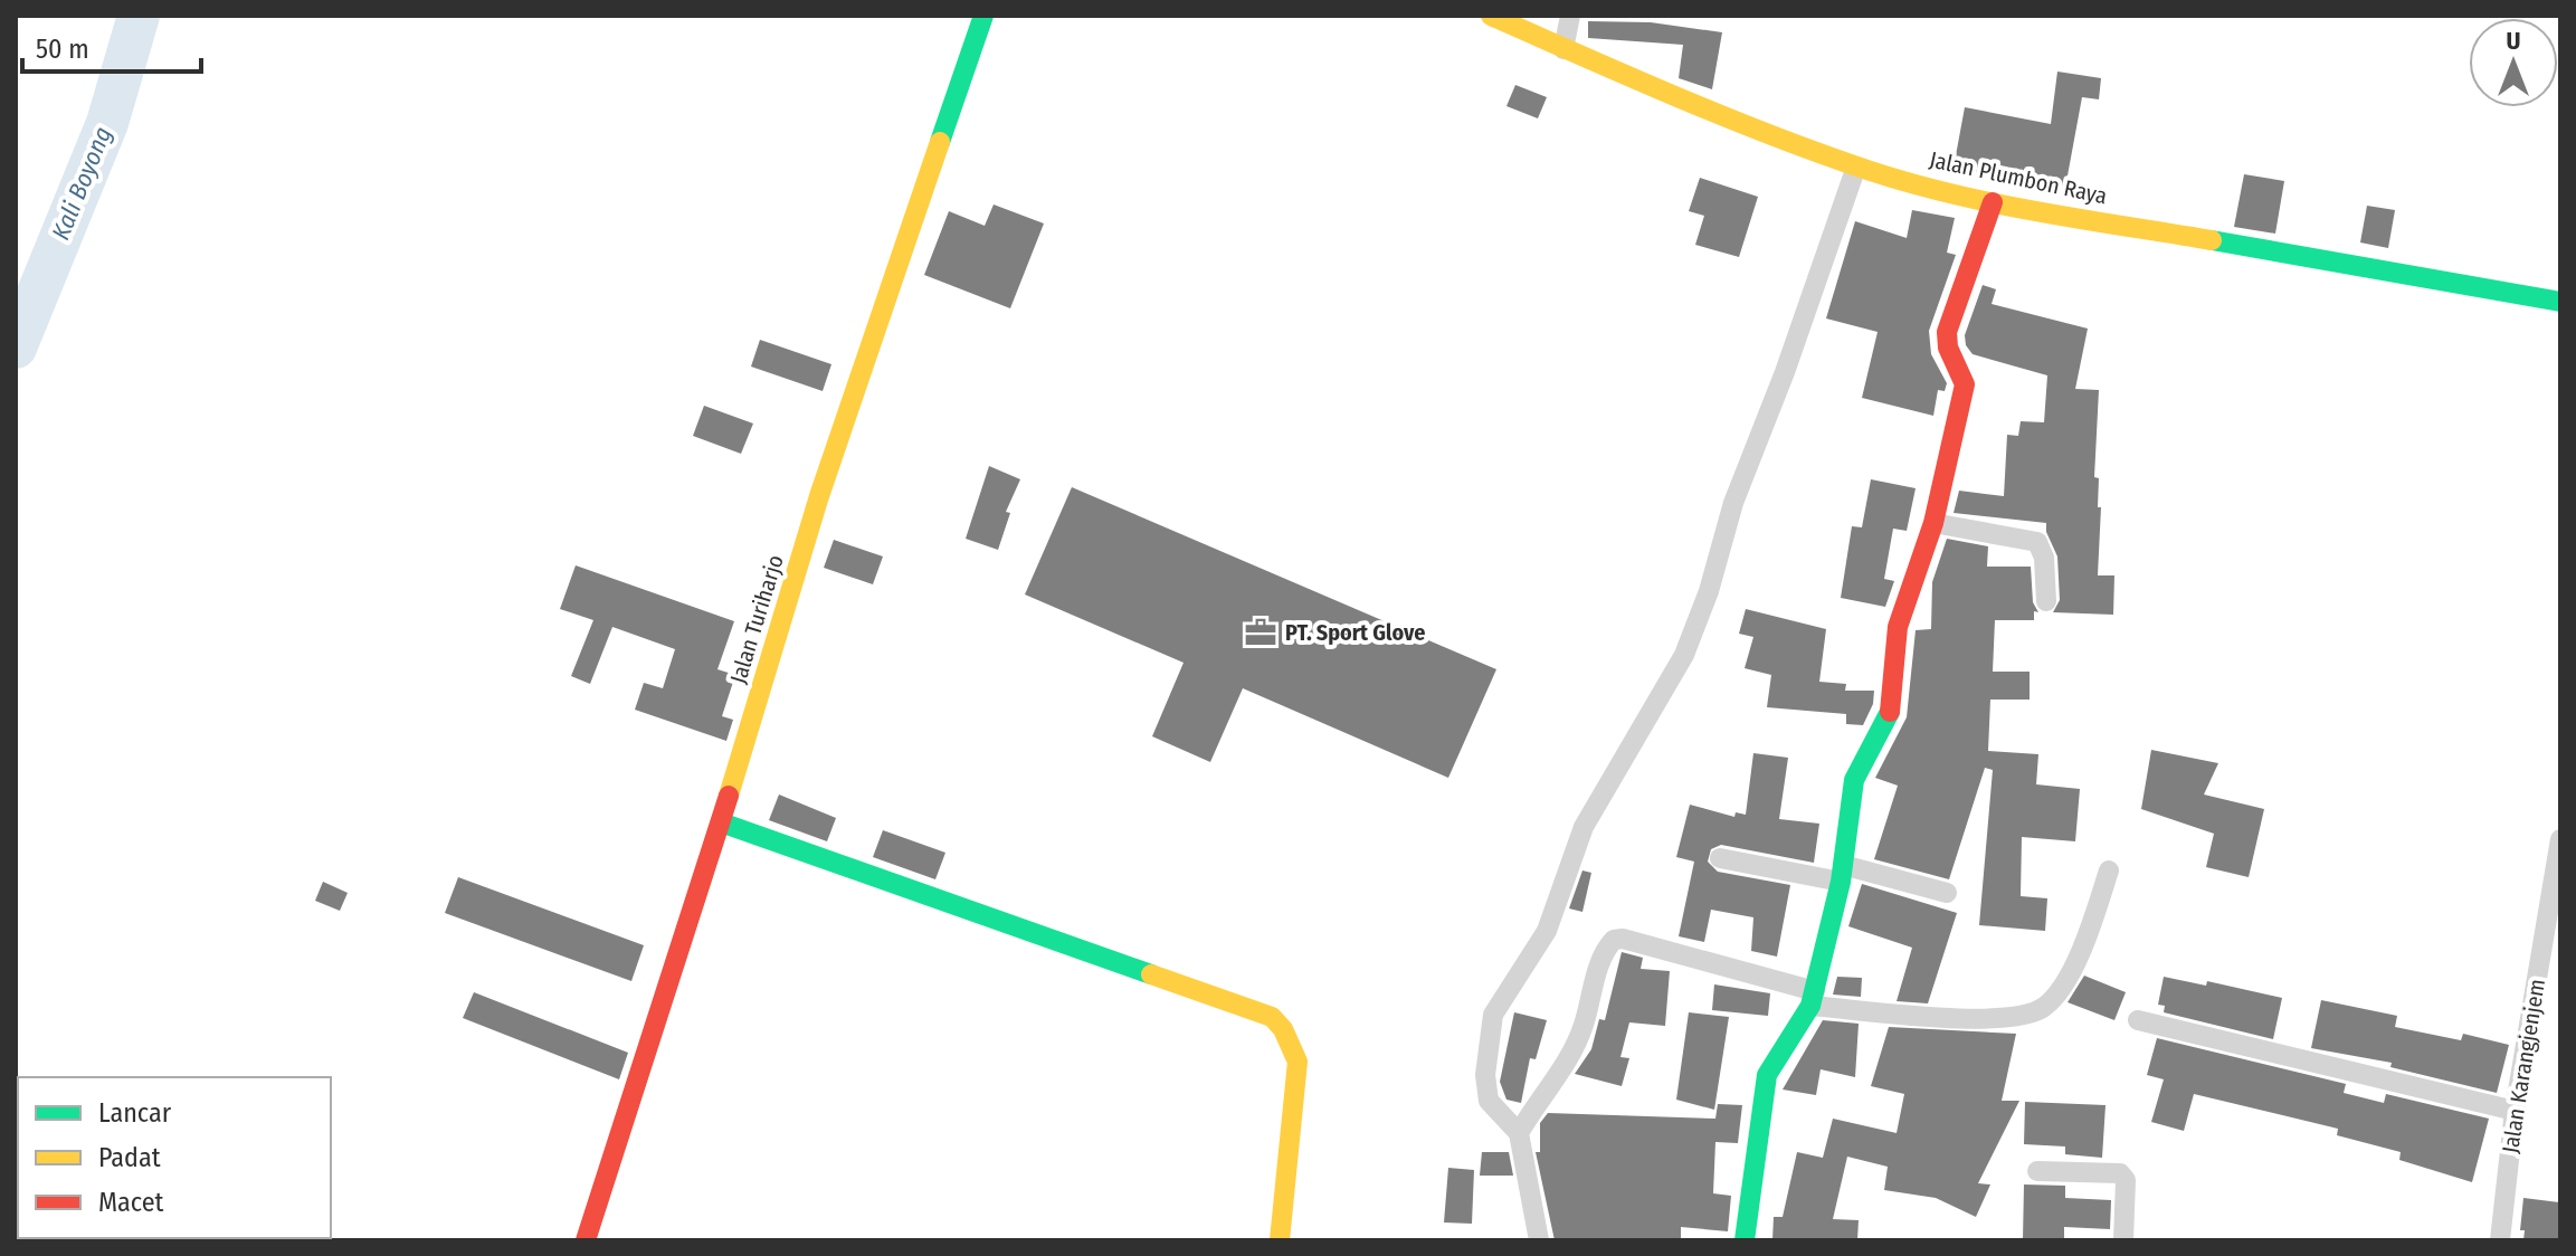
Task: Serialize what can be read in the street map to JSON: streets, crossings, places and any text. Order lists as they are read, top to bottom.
{
  "streets": {
    "street": ["Jalan Plumbon Raya", "Jalan Turiharjo", "Jalan Karangjenjem"]
  },
  "water": ["Kali Boyong"],
  "places": {
    "office": ["PT. Sport Glove"]
  },
  "legend": ["Lancar", "Padat", "Macet"],
  "scale_bar": "50 m",
  "north": "top"
}
